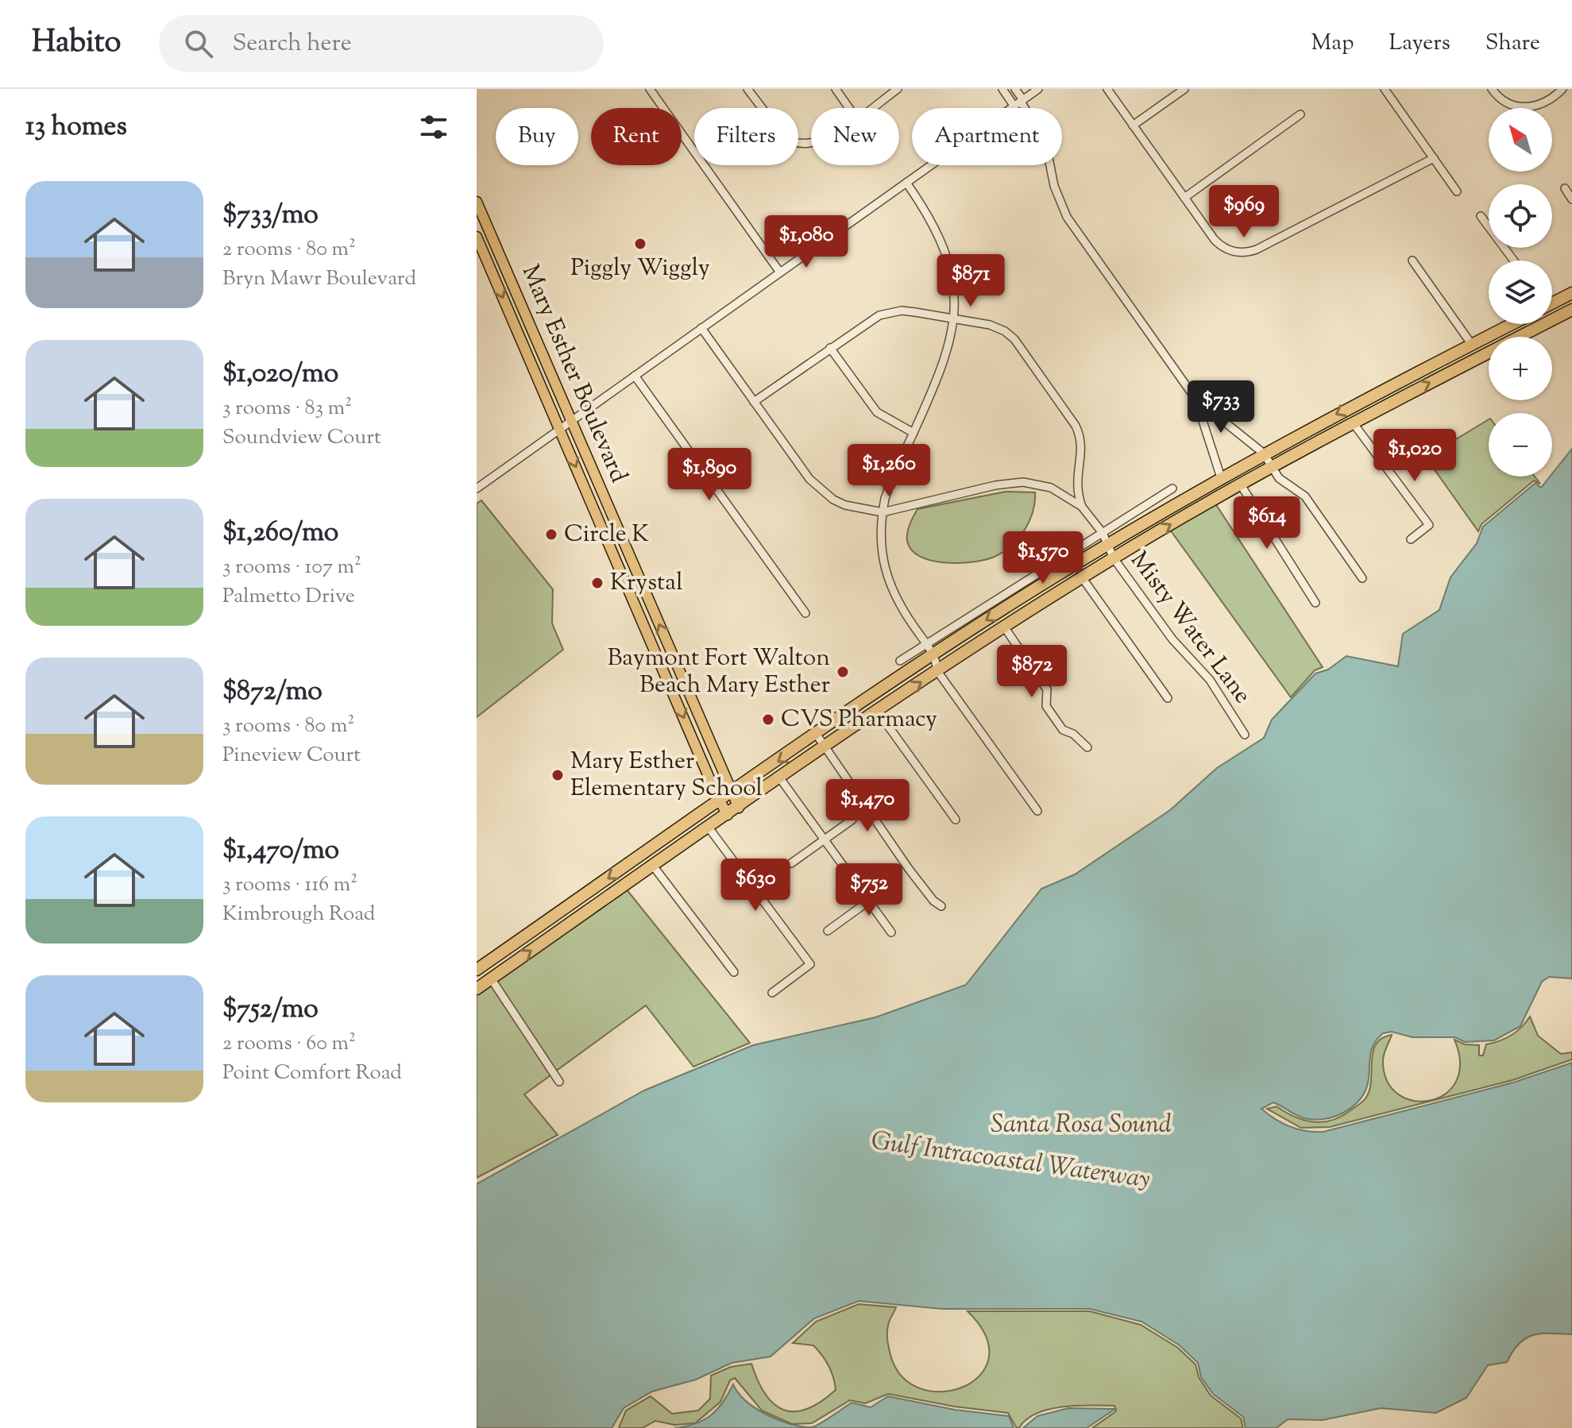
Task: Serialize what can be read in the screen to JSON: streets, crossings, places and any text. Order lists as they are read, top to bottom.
{
  "streets": {
    "main road": ["Mary Esther Boulevard"],
    "street": ["Misty Water Lane"]
  },
  "water": ["Santa Rosa Sound", "Gulf Intracoastal Waterway"],
  "places": [
    "Piggly Wiggly",
    "Circle K",
    "Krystal",
    "Baymont Fort Walton Beach Mary Esther",
    "CVS Pharmacy",
    "Mary Esther Elementary School"
  ],
  "north": "top left",
  "page": {
    "header": "Habito",
    "search": "Search here",
    "nav": ["Map", "Layers", "Share"],
    "heading": "13 homes",
    "map_buttons": ["+", "−"],
    "chip": [
      "Buy",
      "Rent",
      "Filters",
      "New",
      "Apartment"
    ],
    "list": [
      {
        "name": "$733/mo",
        "note": "2 rooms · 80 m² · Bryn Mawr Boulevard"
      },
      {
        "name": "$1,020/mo",
        "note": "3 rooms · 83 m² · Soundview Court"
      },
      {
        "name": "$1,260/mo",
        "note": "3 rooms · 107 m² · Palmetto Drive"
      },
      {
        "name": "$872/mo",
        "note": "3 rooms · 80 m² · Pineview Court"
      },
      {
        "name": "$1,470/mo",
        "note": "3 rooms · 116 m² · Kimbrough Road"
      },
      {
        "name": "$752/mo",
        "note": "2 rooms · 60 m² · Point Comfort Road"
      }
    ],
    "price": [
      "$969",
      "$1,080",
      "$871",
      "$733",
      "$1,020",
      "$1,260",
      "$1,890",
      "$614",
      "$1,570",
      "$872",
      "$1,470",
      "$630",
      "$752"
    ]
  }
}
